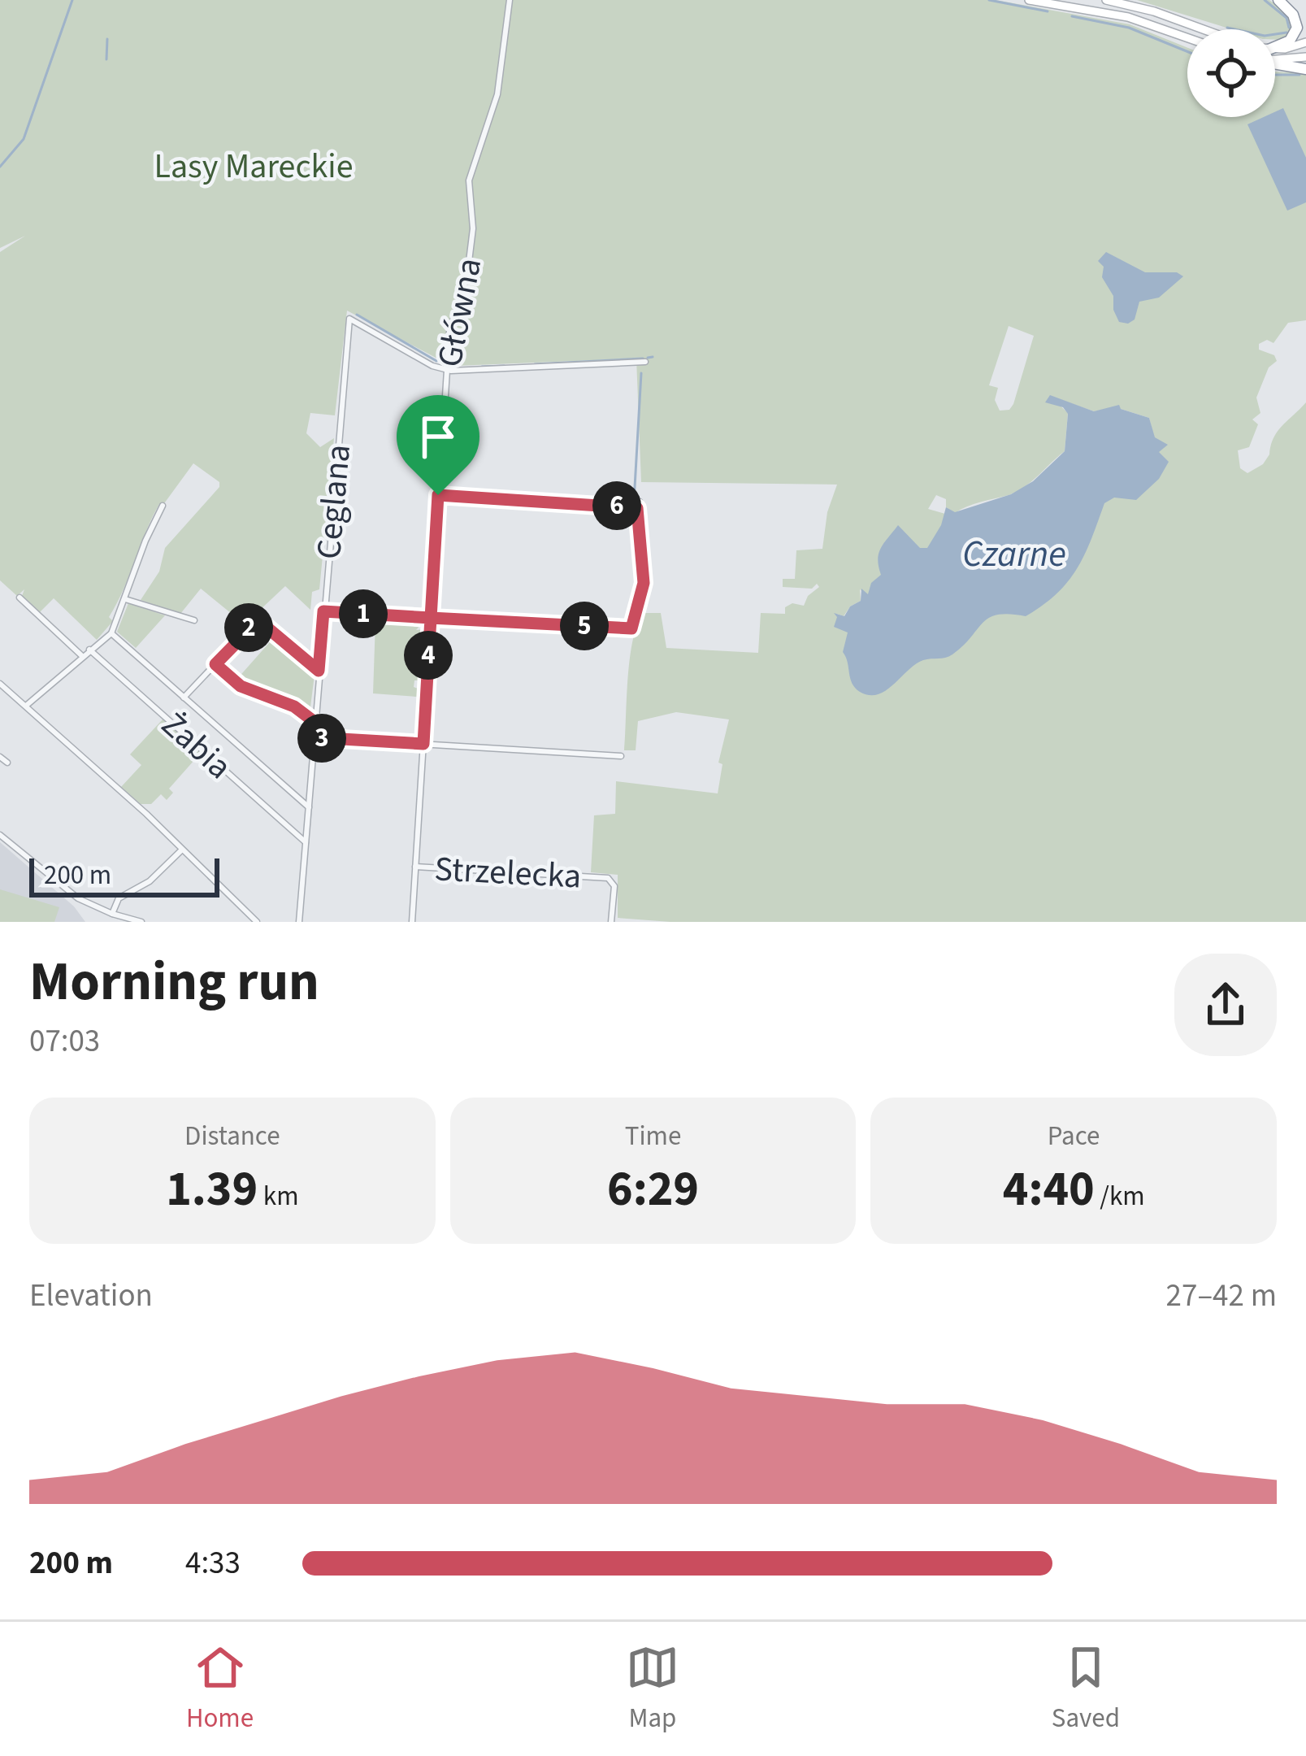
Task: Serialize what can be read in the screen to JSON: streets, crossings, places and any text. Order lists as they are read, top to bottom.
{
  "streets": {
    "street": [
      "Główna",
      "Ceglana",
      "Żabia",
      "Strzelecka"
    ]
  },
  "crossings": [
    ["Główna", "Ceglana"],
    ["Główna", "Strzelecka"],
    ["Ceglana", "Żabia"]
  ],
  "water": ["Czarne"],
  "parks": ["Lasy Mareckie"],
  "scale_bar": "200 m",
  "page": {
    "pins": [
      "6",
      "1",
      "5",
      "2",
      "4",
      "3"
    ],
    "scale": "200 m",
    "heading": ["Morning run", "07:03"],
    "stats": [
      ["Distance", "1.39 km"],
      ["Time", "6:29"],
      ["Pace", "4:40 /km"]
    ],
    "chart": ["Elevation", "27–42 m"],
    "list": [
      {
        "name": "200 m",
        "note": "4:33"
      }
    ],
    "tabs": ["Home", "Map", "Saved"]
  }
}
